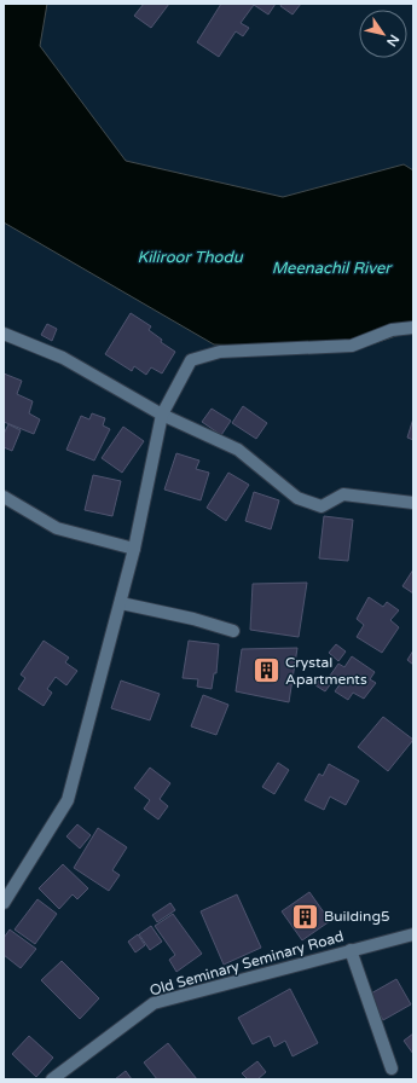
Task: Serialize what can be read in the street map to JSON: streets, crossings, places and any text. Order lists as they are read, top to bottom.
{
  "streets": {
    "street": ["Old Seminary Seminary Road"]
  },
  "water": ["Kiliroor Thodu", "Meenachil River"],
  "places": {
    "building": ["Crystal Apartments", "Building5"]
  },
  "north": "bottom right"
}
